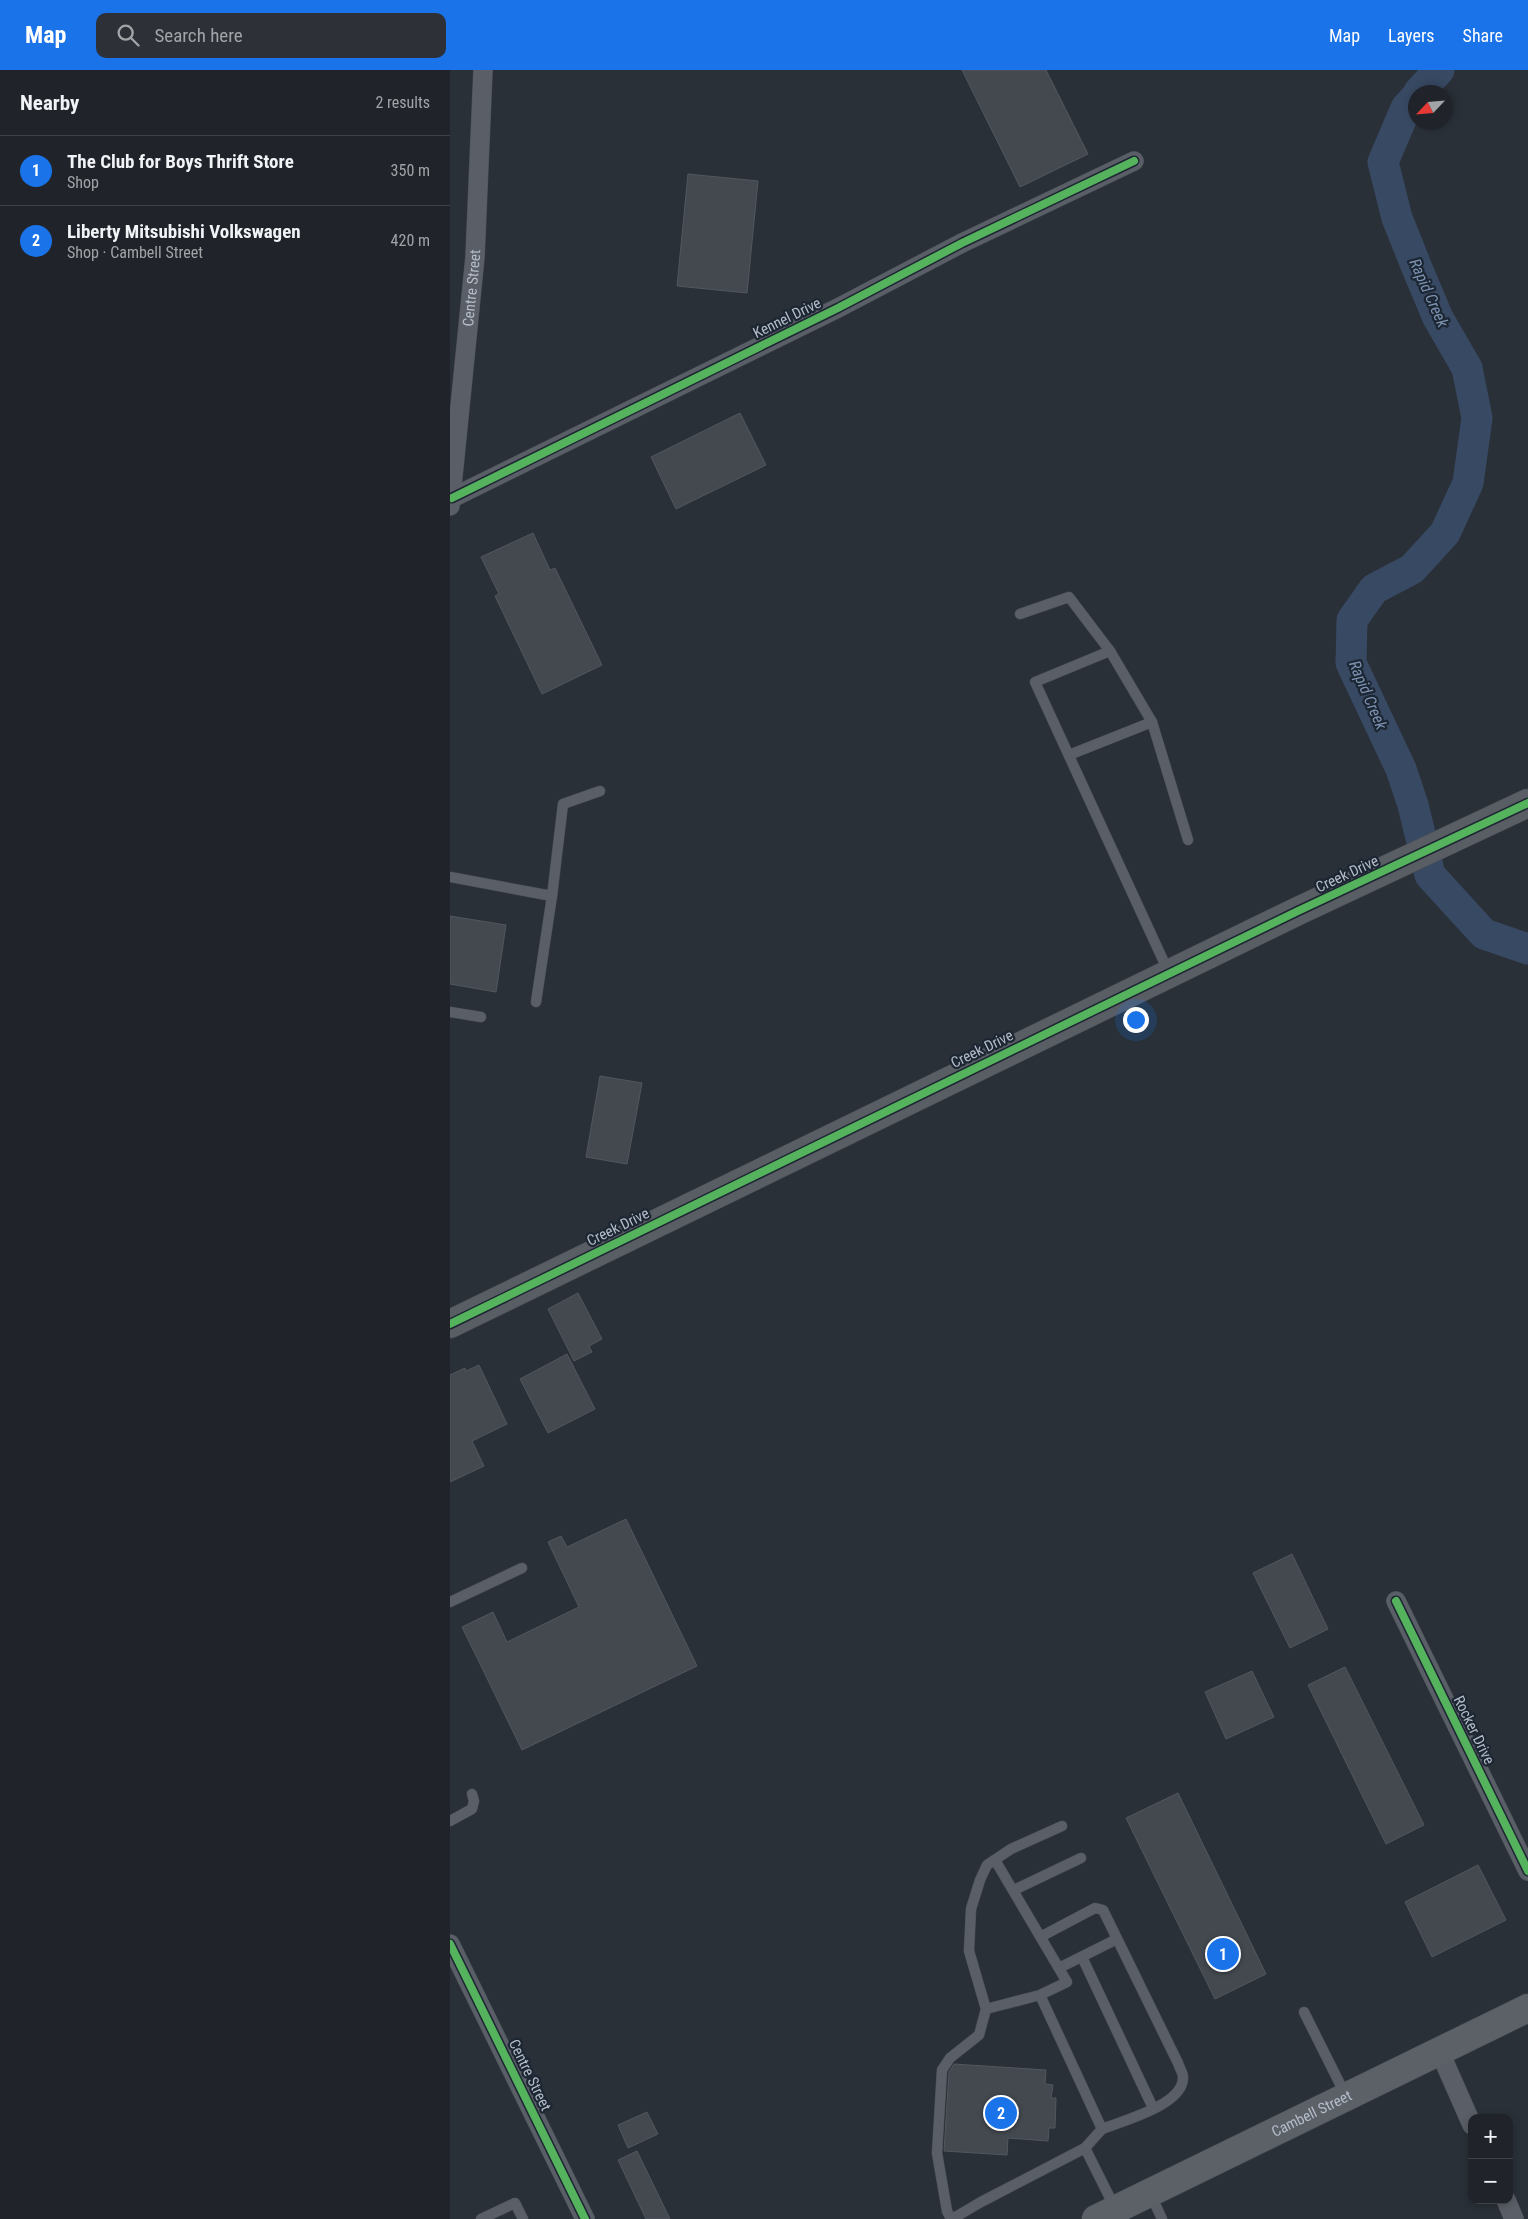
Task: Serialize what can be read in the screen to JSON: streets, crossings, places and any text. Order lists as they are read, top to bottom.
{
  "streets": {
    "main road": ["Cambell Street"],
    "street": [
      "Centre Street",
      "Kennel Drive",
      "Creek Drive",
      "Rocker Drive"
    ]
  },
  "crossings": [
    ["Centre Street", "Kennel Drive"]
  ],
  "water": ["Rapid Creek"],
  "north": "bottom left",
  "page": {
    "header": "Map",
    "search": "Search here",
    "nav": ["Map", "Layers", "Share"],
    "heading": ["Nearby", "2 results"],
    "list": [
      {
        "mark": "1",
        "name": "The Club for Boys Thrift Store",
        "note": "Shop",
        "value": "350 m"
      },
      {
        "mark": "2",
        "name": "Liberty Mitsubishi Volkswagen",
        "note": "Shop · Cambell Street",
        "value": "420 m"
      }
    ],
    "pins": ["1", "2"],
    "map_buttons": ["+", "−"]
  }
}
